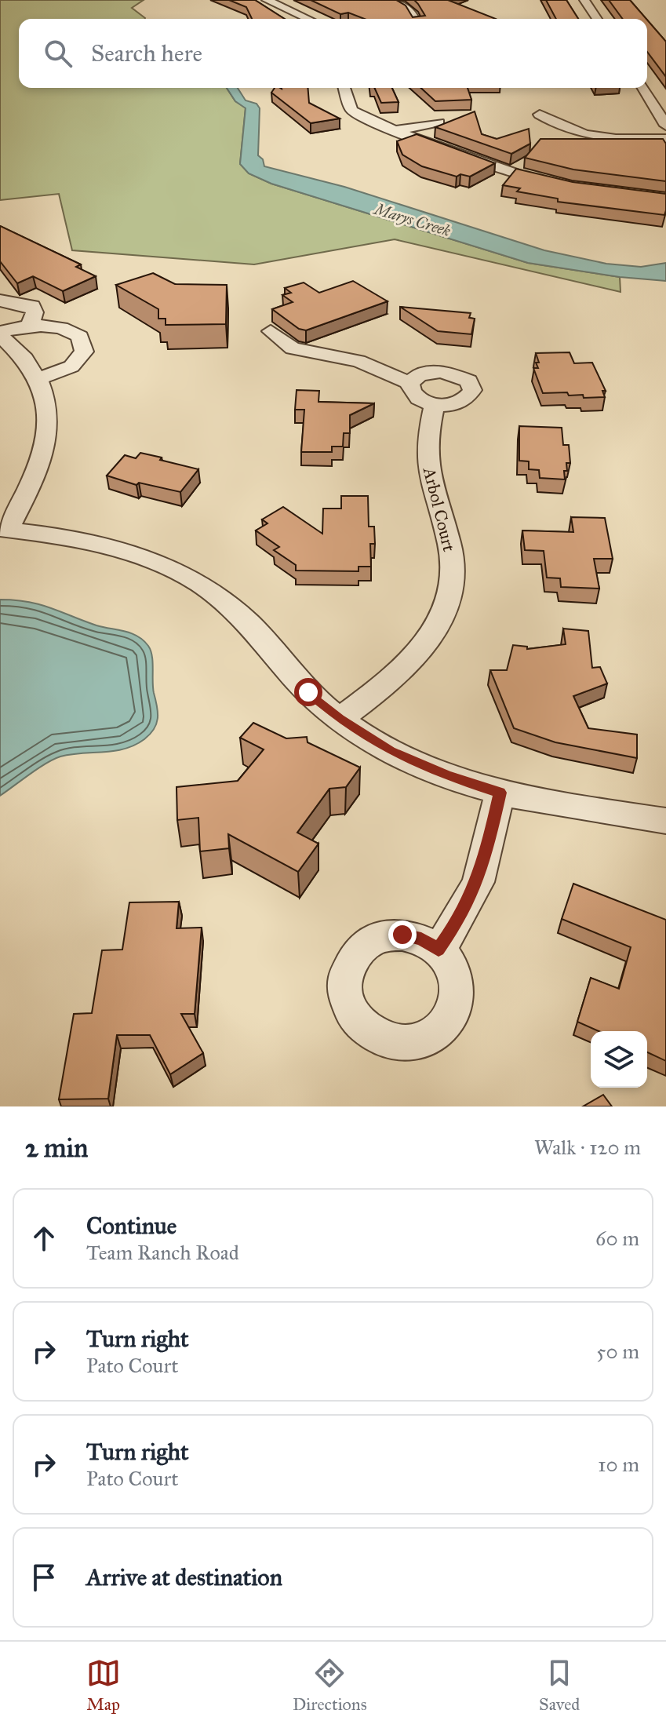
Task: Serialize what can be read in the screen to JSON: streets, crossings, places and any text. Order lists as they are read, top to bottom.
{
  "streets": {
    "street": ["Arbol Court"]
  },
  "water": ["Marys Creek"],
  "page": {
    "search": "Search here",
    "heading": ["2 min", "Walk · 120 m"],
    "list": [
      ["Continue", "Team Ranch Road", "60 m"],
      ["Turn right", "Pato Court", "50 m"],
      ["Turn right", "Pato Court", "10 m"],
      "Arrive at destination"
    ],
    "nav": ["Map", "Directions", "Saved"]
  }
}
